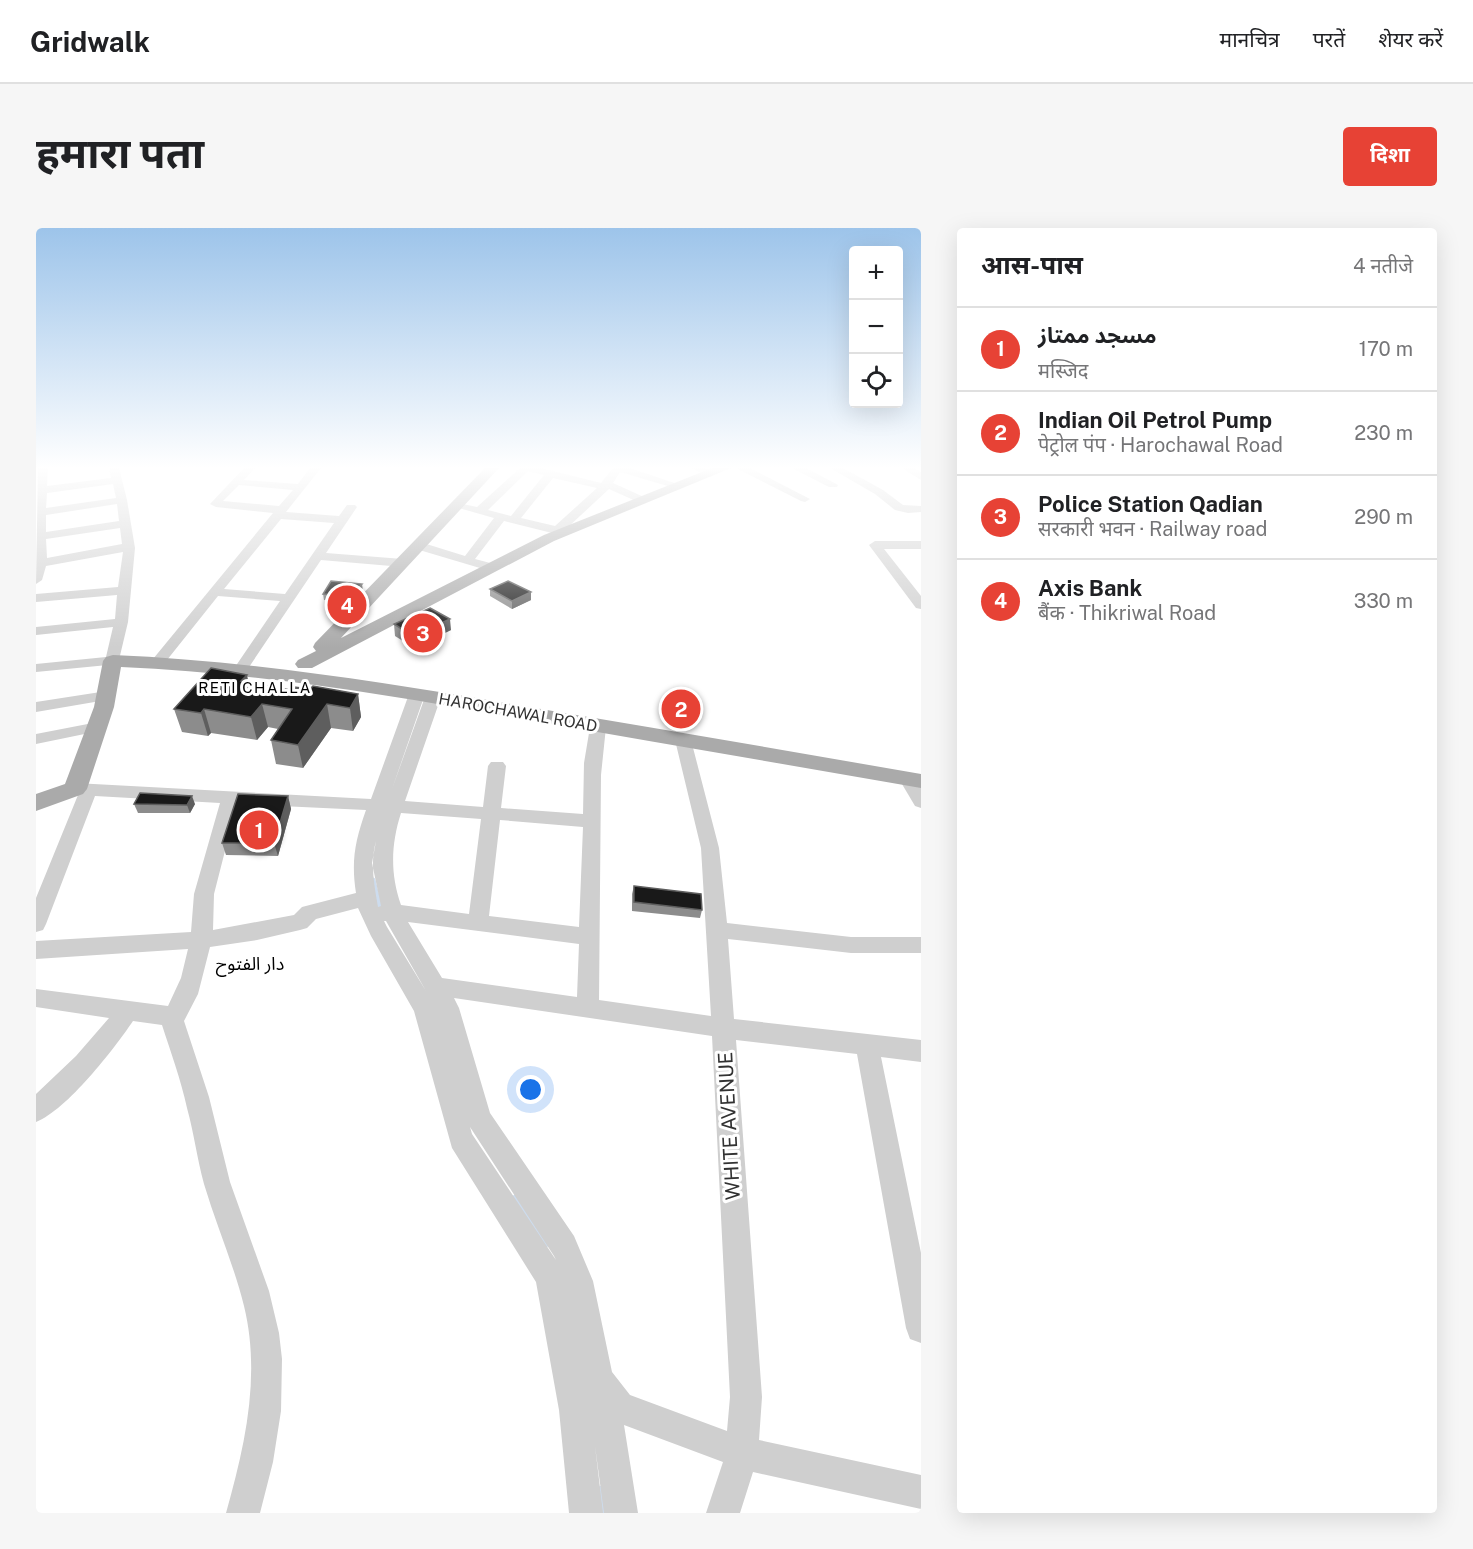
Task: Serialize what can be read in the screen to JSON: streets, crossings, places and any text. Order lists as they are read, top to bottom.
{
  "streets": {
    "main road": ["HAROCHAWAL ROAD"],
    "street": ["WHITE AVENUE"]
  },
  "crossings": [
    ["HAROCHAWAL ROAD", "WHITE AVENUE"]
  ],
  "districts": ["RETI CHALLA", "دار الفتوح"],
  "page": {
    "header": "Gridwalk",
    "nav": ["मानचित्र", "परतें", "शेयर करें"],
    "buttons": "दिशा",
    "title": "हमारा पता",
    "heading": ["आस-पास", "4 नतीजे"],
    "map_buttons": ["+", "−"],
    "list": [
      {
        "mark": "1",
        "name": "مسجد ممتاز",
        "note": "मस्जिद",
        "value": "170 m"
      },
      {
        "mark": "2",
        "name": "Indian Oil Petrol Pump",
        "note": "पेट्रोल पंप · Harochawal Road",
        "value": "230 m"
      },
      {
        "mark": "3",
        "name": "Police Station Qadian",
        "note": "सरकारी भवन · Railway road",
        "value": "290 m"
      },
      {
        "mark": "4",
        "name": "Axis Bank",
        "note": "बैंक · Thikriwal Road",
        "value": "330 m"
      }
    ],
    "pins": [
      "4",
      "3",
      "2",
      "1"
    ]
  }
}
